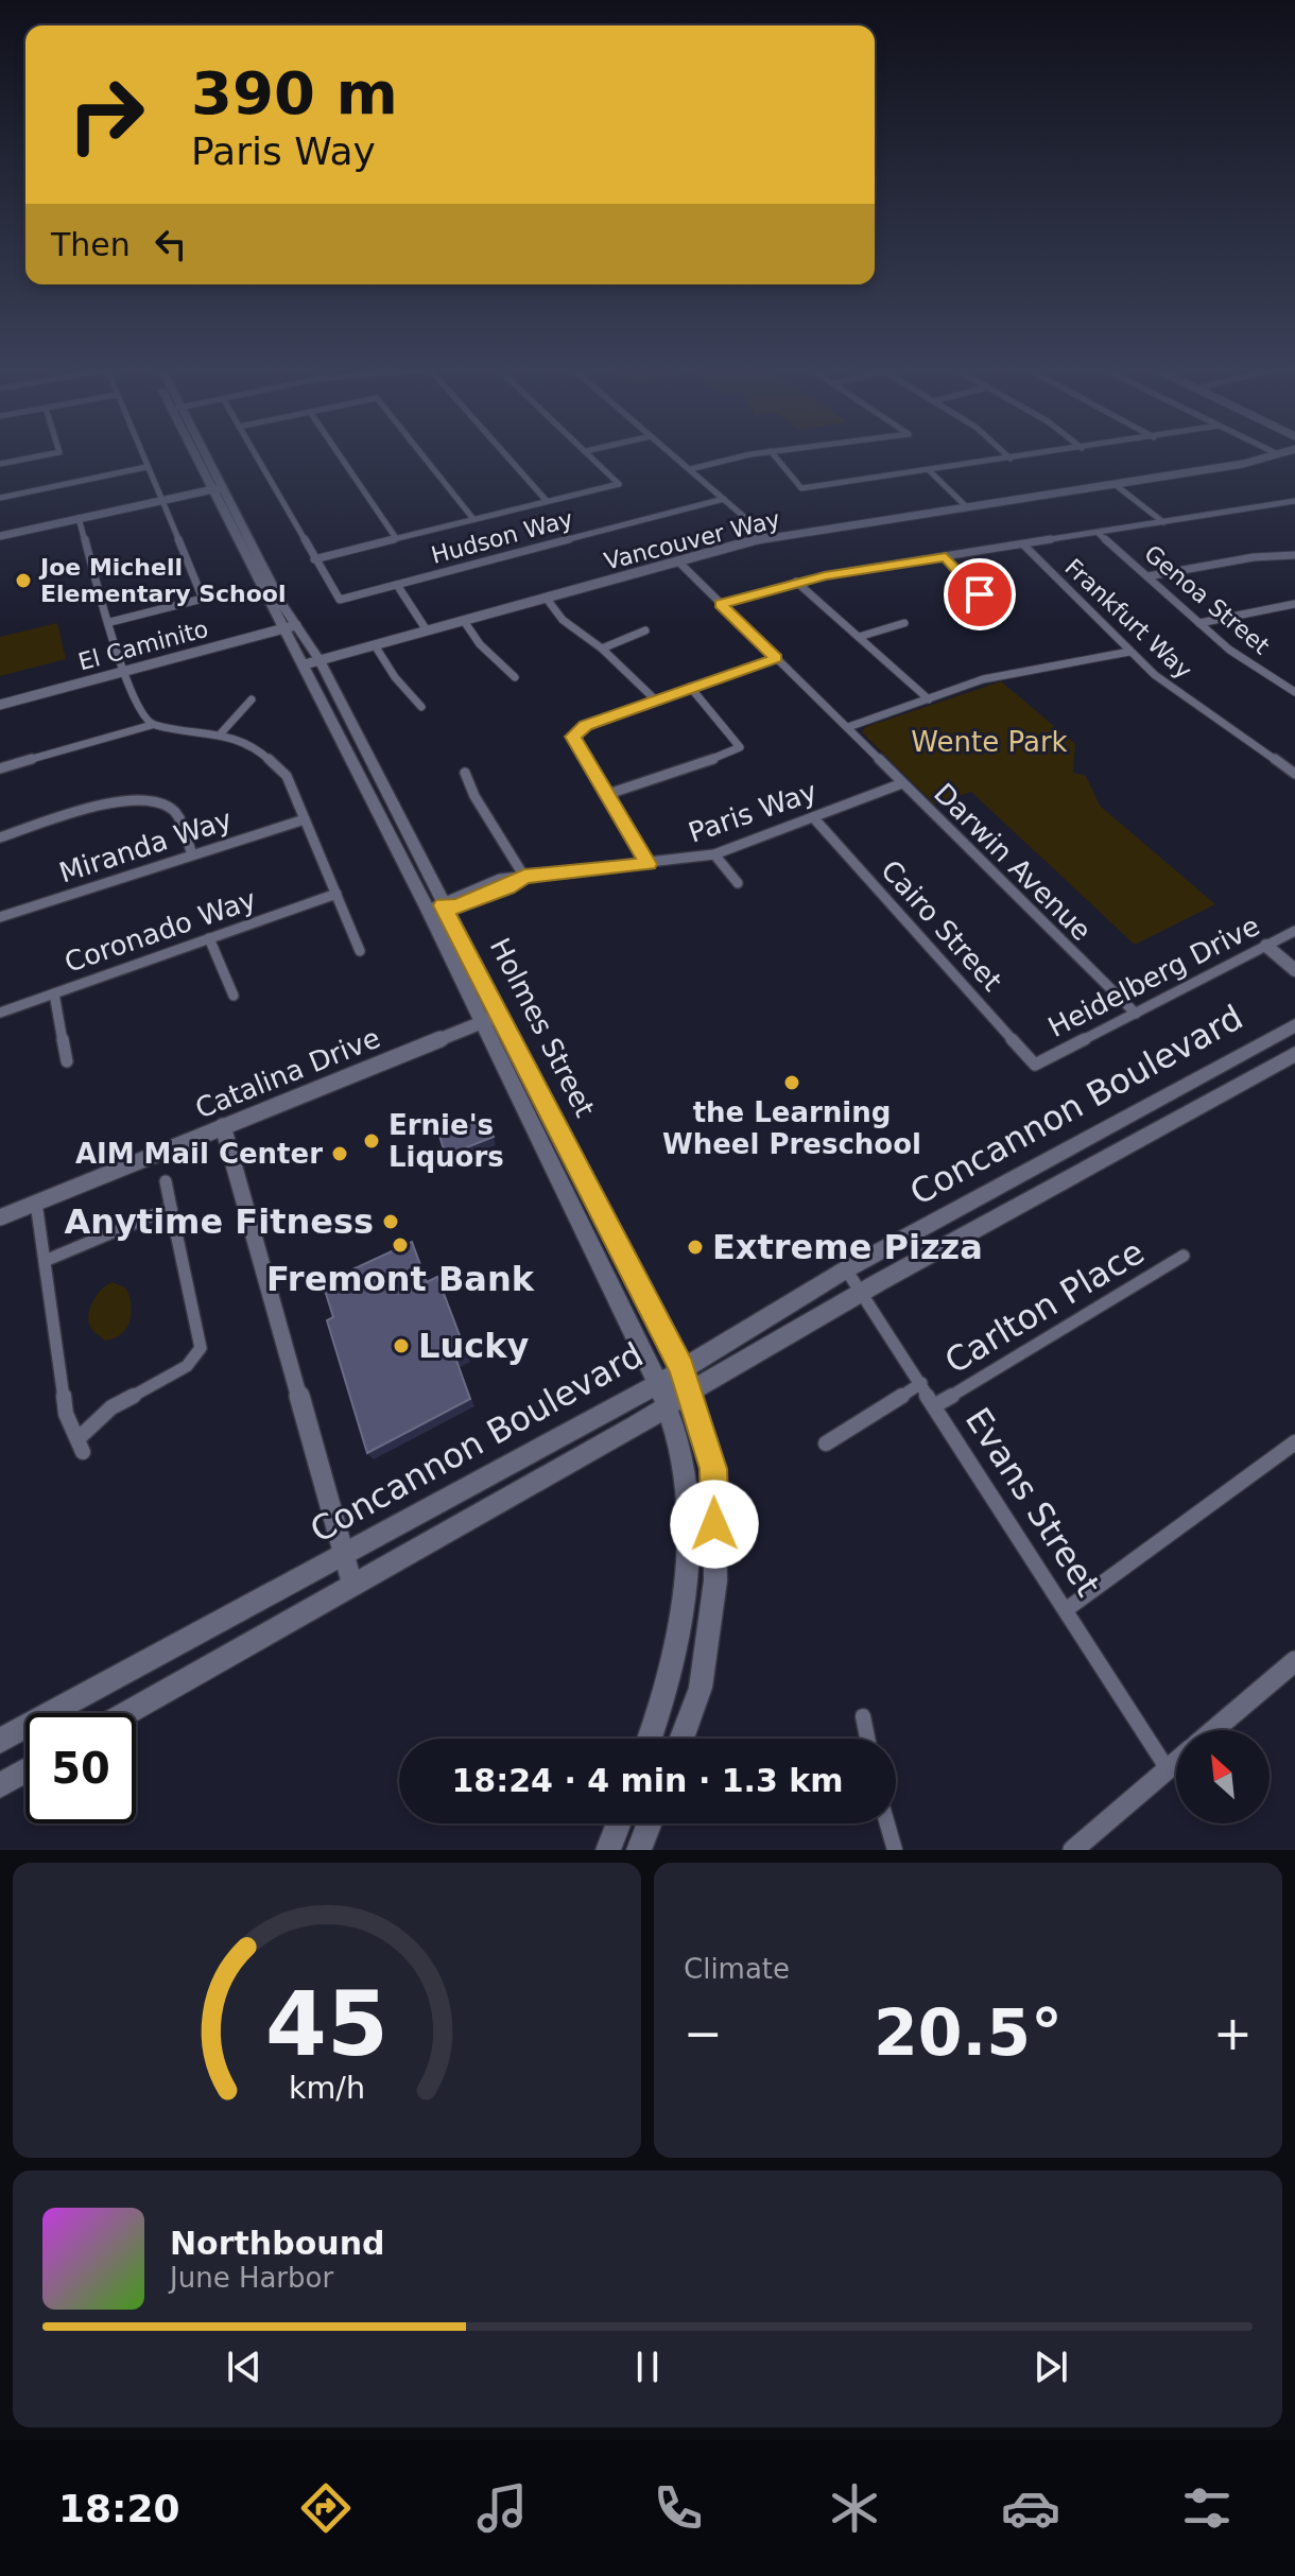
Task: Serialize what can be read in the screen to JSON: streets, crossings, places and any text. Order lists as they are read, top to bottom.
{
  "streets": {
    "main road": ["Holmes Street", "Concannon Boulevard"],
    "street": [
      "Hudson Way",
      "Vancouver Way",
      "Genoa Street",
      "Frankfurt Way",
      "El Caminito",
      "Paris Way",
      "Miranda Way",
      "Darwin Avenue",
      "Cairo Street",
      "Coronado Way",
      "Heidelberg Drive",
      "Catalina Drive",
      "Carlton Place",
      "Evans Street"
    ]
  },
  "crossings": [
    ["Vancouver Way", "Darwin Avenue"],
    ["Vancouver Way", "Holmes Street"],
    ["El Caminito", "Holmes Street"],
    ["Paris Way", "Darwin Avenue"],
    ["Paris Way", "Cairo Street"],
    ["Paris Way", "Holmes Street"],
    ["Darwin Avenue", "Heidelberg Drive"],
    ["Cairo Street", "Heidelberg Drive"],
    ["Holmes Street", "Catalina Drive"],
    ["Holmes Street", "Concannon Boulevard"],
    ["Concannon Boulevard", "Evans Street"],
    ["Carlton Place", "Evans Street"]
  ],
  "parks": ["Wente Park"],
  "places": [
    "Joe Michell Elementary School",
    "the Learning Wheel Preschool",
    "Ernie's Liquors",
    "AIM Mail Center",
    "Anytime Fitness",
    "Fremont Bank",
    "Extreme Pizza",
    "Lucky"
  ],
  "north": "top left",
  "page": {
    "turn": ["390 m", "Paris Way"],
    "then": "Then",
    "limit": "50",
    "trip": "18:24 · 4 min · 1.3 km",
    "tile": "Climate",
    "heat": ["−", "20.5°", "+"],
    "song": ["Northbound", "June Harbor"],
    "tabs": "18:20",
    "gauge": ["45", "km/h"]
  }
}
